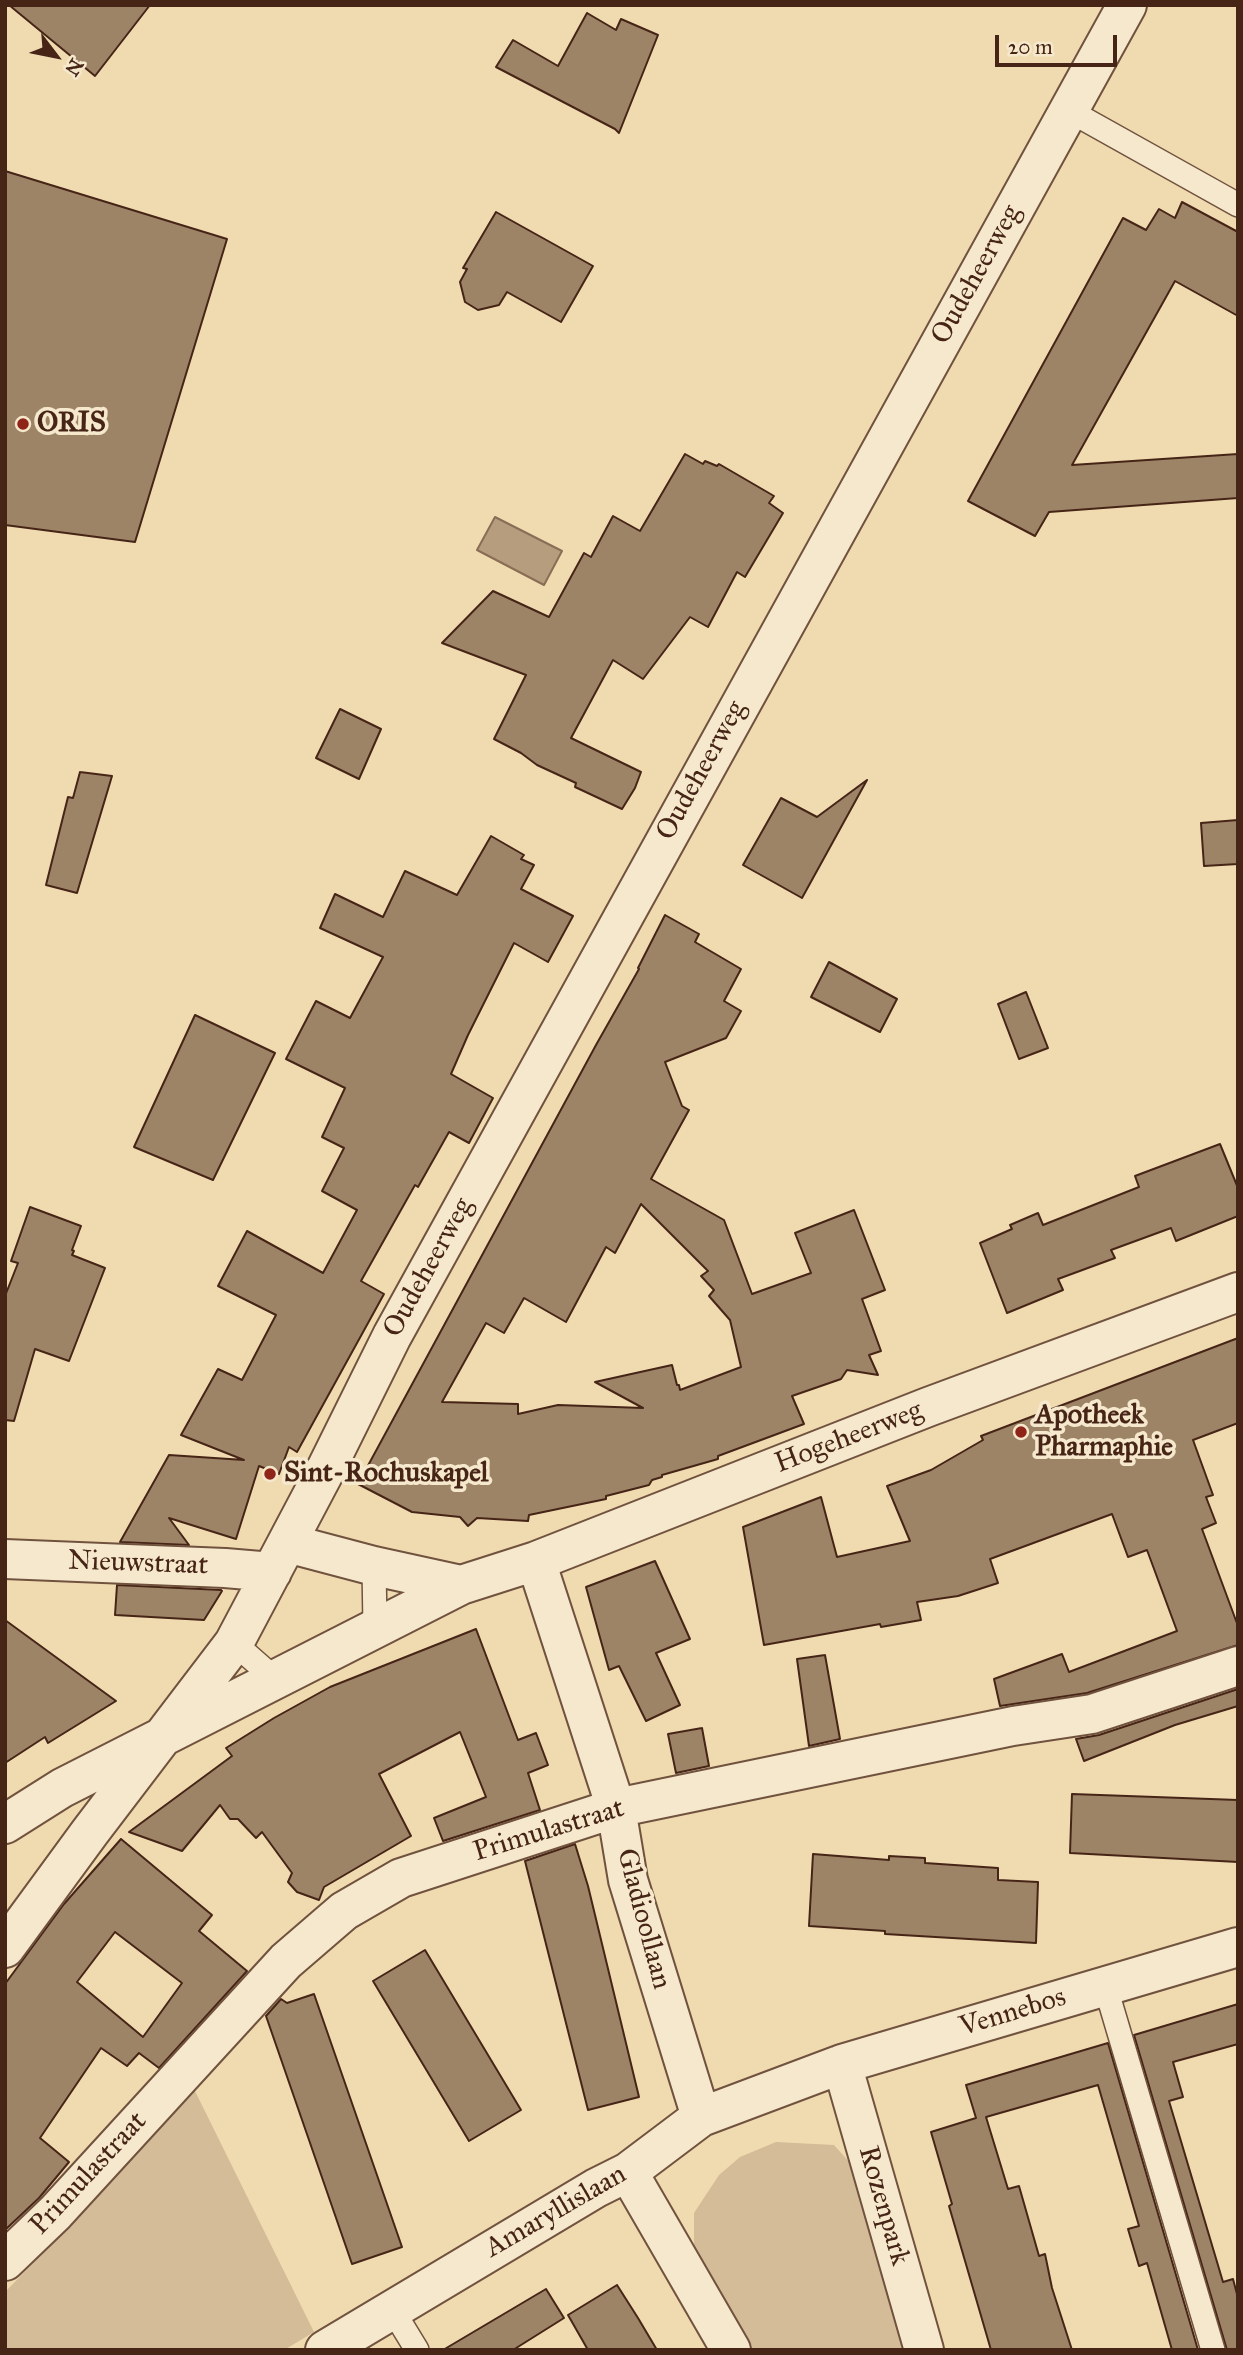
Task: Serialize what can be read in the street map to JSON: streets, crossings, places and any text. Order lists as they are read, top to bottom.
{
  "streets": {
    "street": [
      "Oudeheerweg",
      "Hogeheerweg",
      "Nieuwstraat",
      "Primulastraat",
      "Gladioollaan",
      "Vennebos",
      "Rozenpark",
      "Amaryllislaan"
    ]
  },
  "crossings": [
    ["Oudeheerweg", "Hogeheerweg"],
    ["Oudeheerweg", "Nieuwstraat"],
    ["Hogeheerweg", "Nieuwstraat"],
    ["Hogeheerweg", "Gladioollaan"],
    ["Primulastraat", "Gladioollaan"],
    ["Gladioollaan", "Amaryllislaan"],
    ["Vennebos", "Rozenpark"],
    ["Vennebos", "Amaryllislaan"]
  ],
  "places": ["ORIS", "Apotheek Pharmaphie", "Sint-Rochuskapel"],
  "scale_bar": "20 m",
  "north": "bottom right"
}
